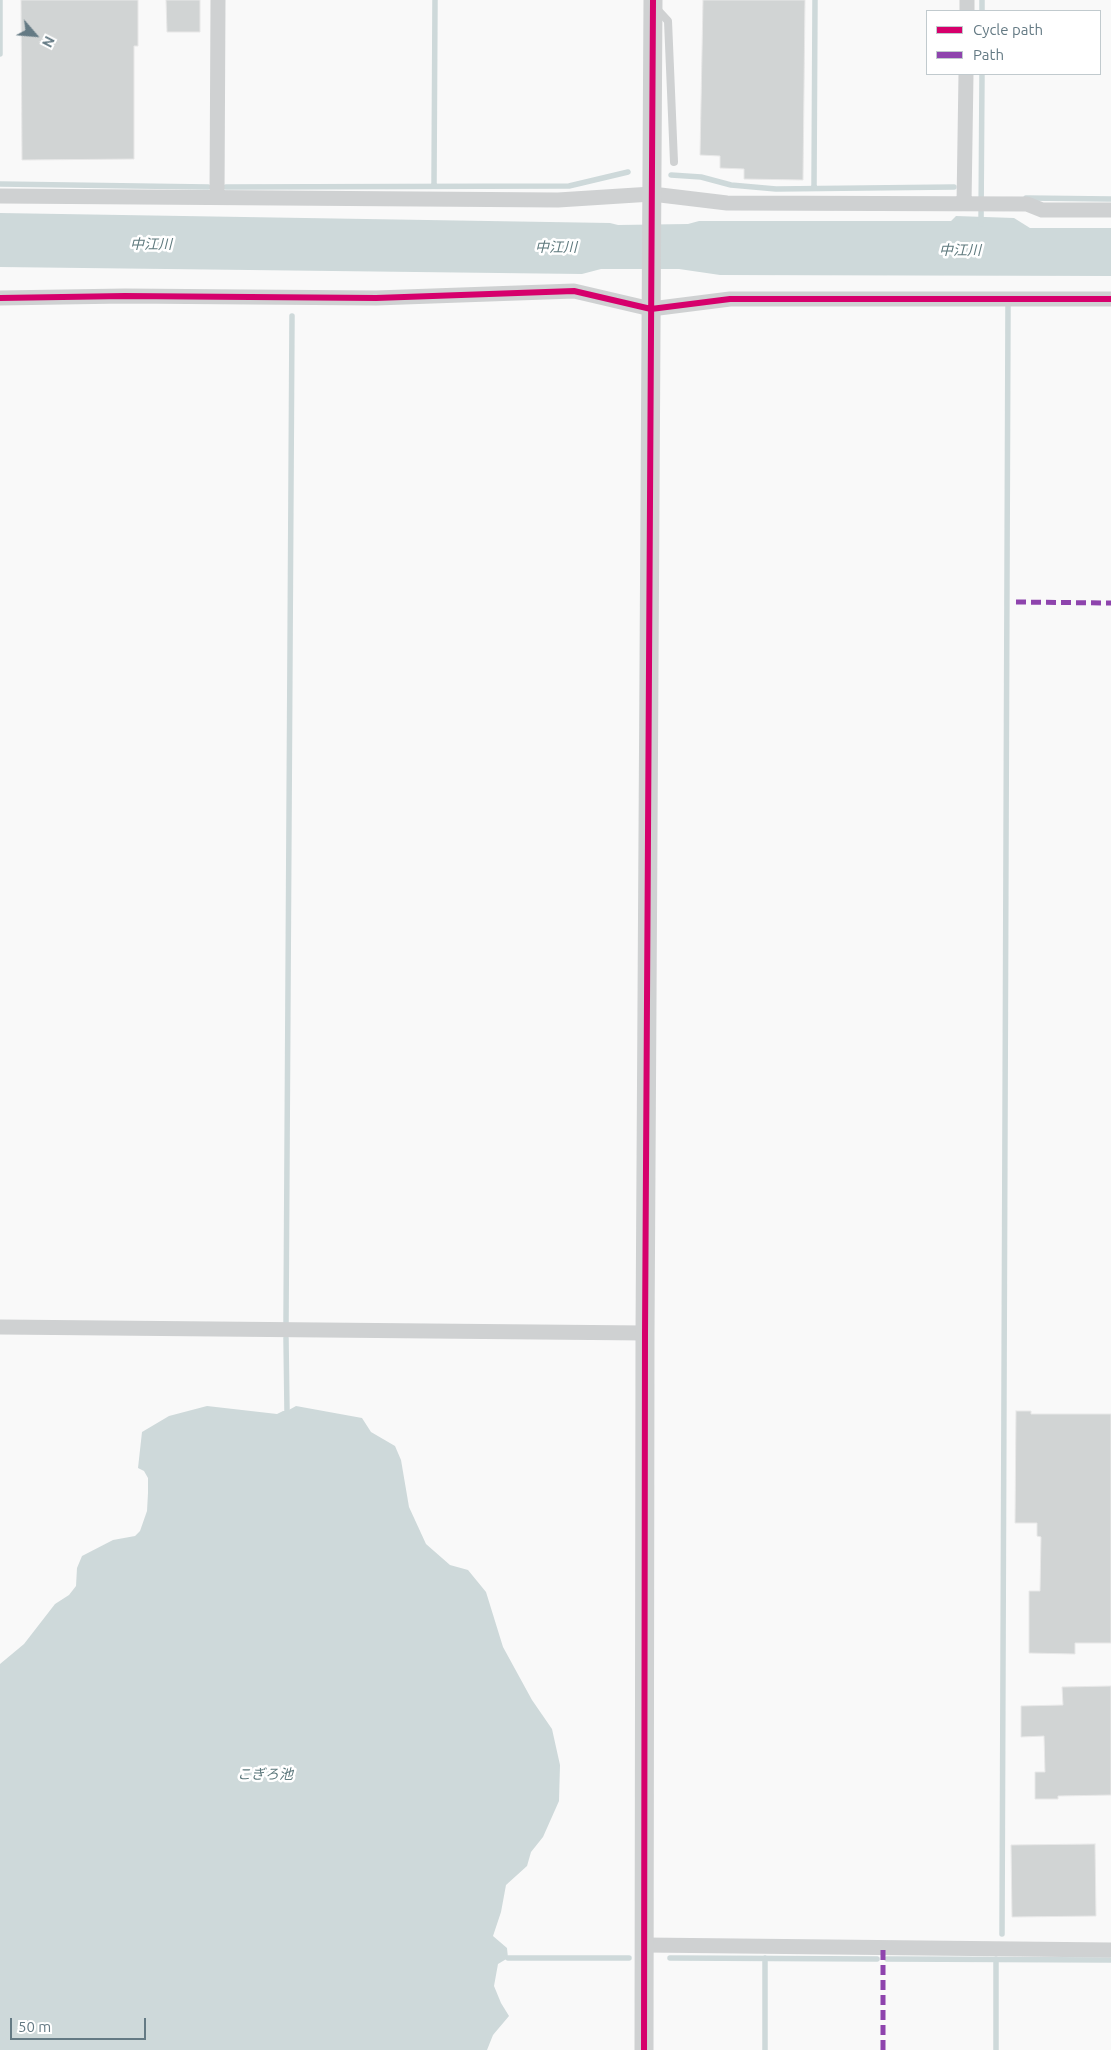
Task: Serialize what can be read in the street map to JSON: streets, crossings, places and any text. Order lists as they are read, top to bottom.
{
  "water": ["中江川", "こぎろ池"],
  "legend": ["Cycle path", "Path"],
  "scale_bar": "50 m",
  "north": "bottom right"
}
